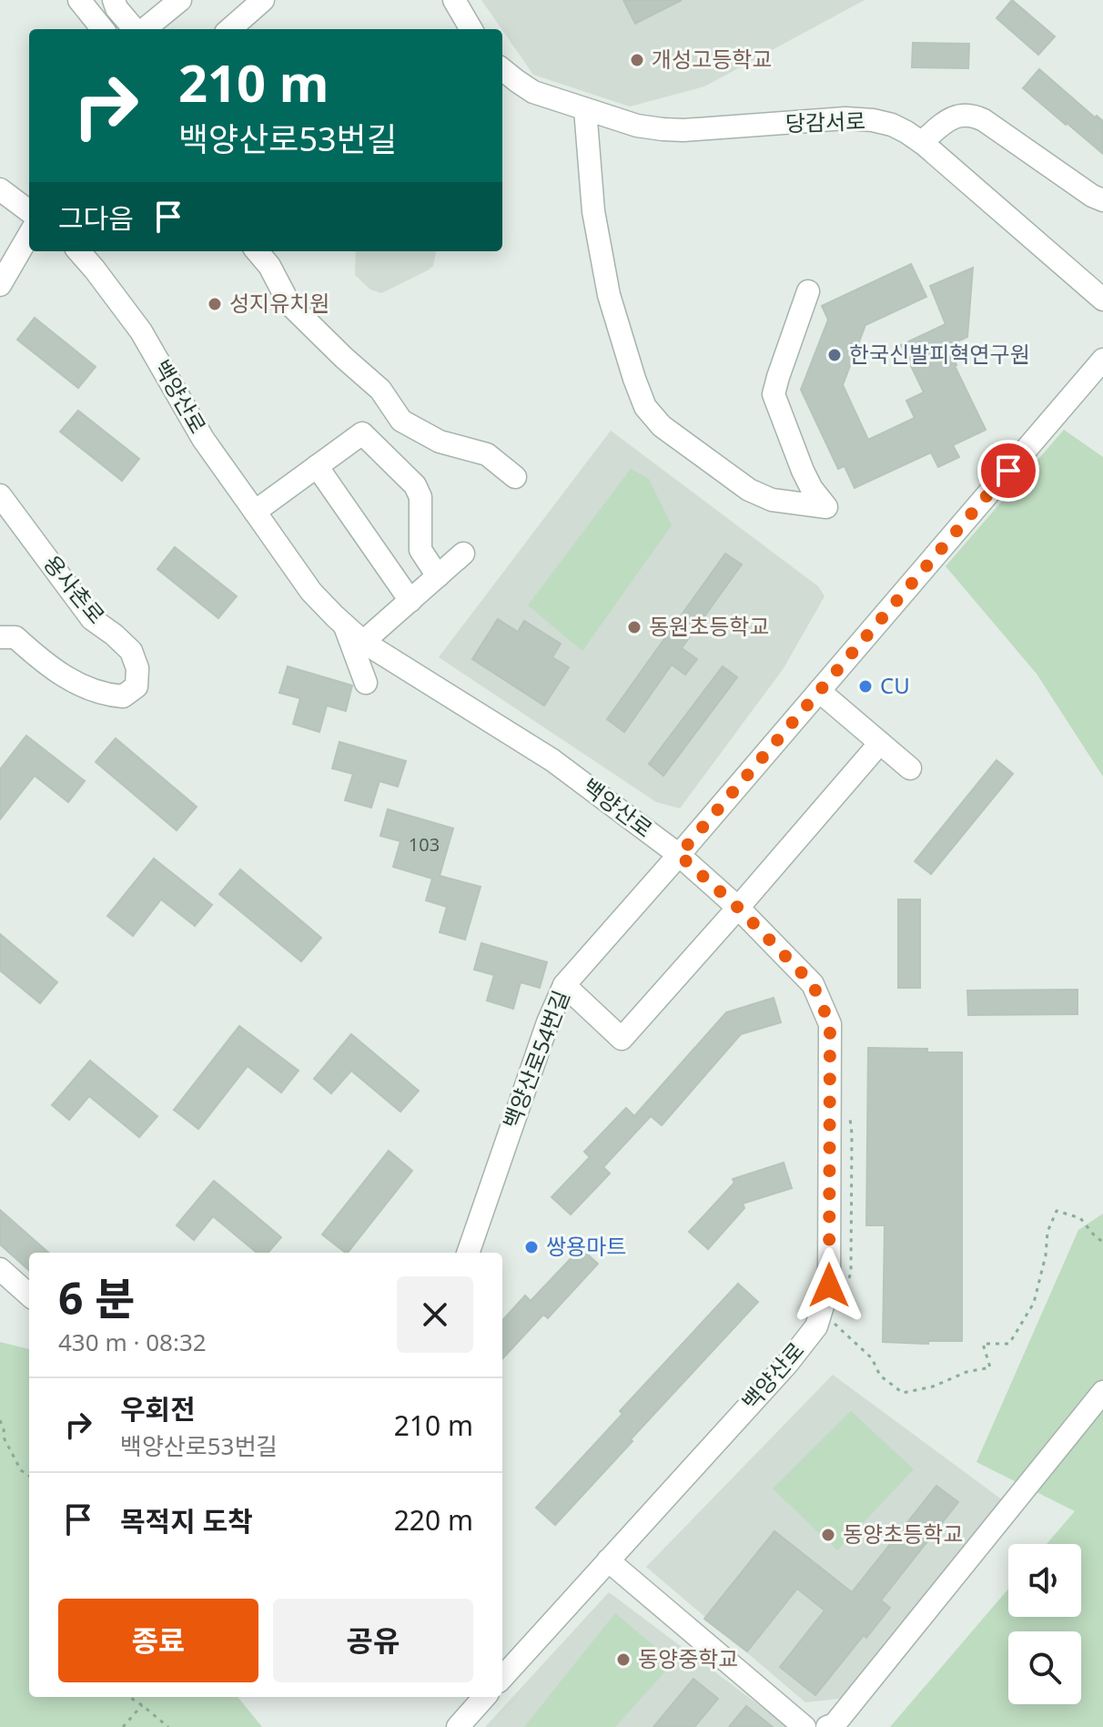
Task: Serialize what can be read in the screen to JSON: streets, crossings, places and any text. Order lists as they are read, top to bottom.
{
  "streets": {
    "street": [
      "당감서로",
      "백양산로",
      "용사촌로",
      "백양산로54번길"
    ]
  },
  "crossings": [
    ["백양산로", "백양산로54번길"]
  ],
  "places": [
    "개성고등학교",
    "성지유치원",
    "한국신발피혁연구원",
    "동원초등학교",
    "CU",
    "쌍용마트",
    "동양초등학교",
    "동양중학교"
  ],
  "house_numbers": ["103"],
  "page": {
    "turn": ["210 m", "백양산로53번길"],
    "then": "그다음",
    "heading": ["6 분", "430 m · 08:32"],
    "list": [
      {
        "name": "우회전",
        "note": "백양산로53번길",
        "value": "210 m"
      },
      {
        "name": "목적지 도착",
        "value": "220 m"
      }
    ],
    "buttons": ["종료", "공유"]
  }
}
